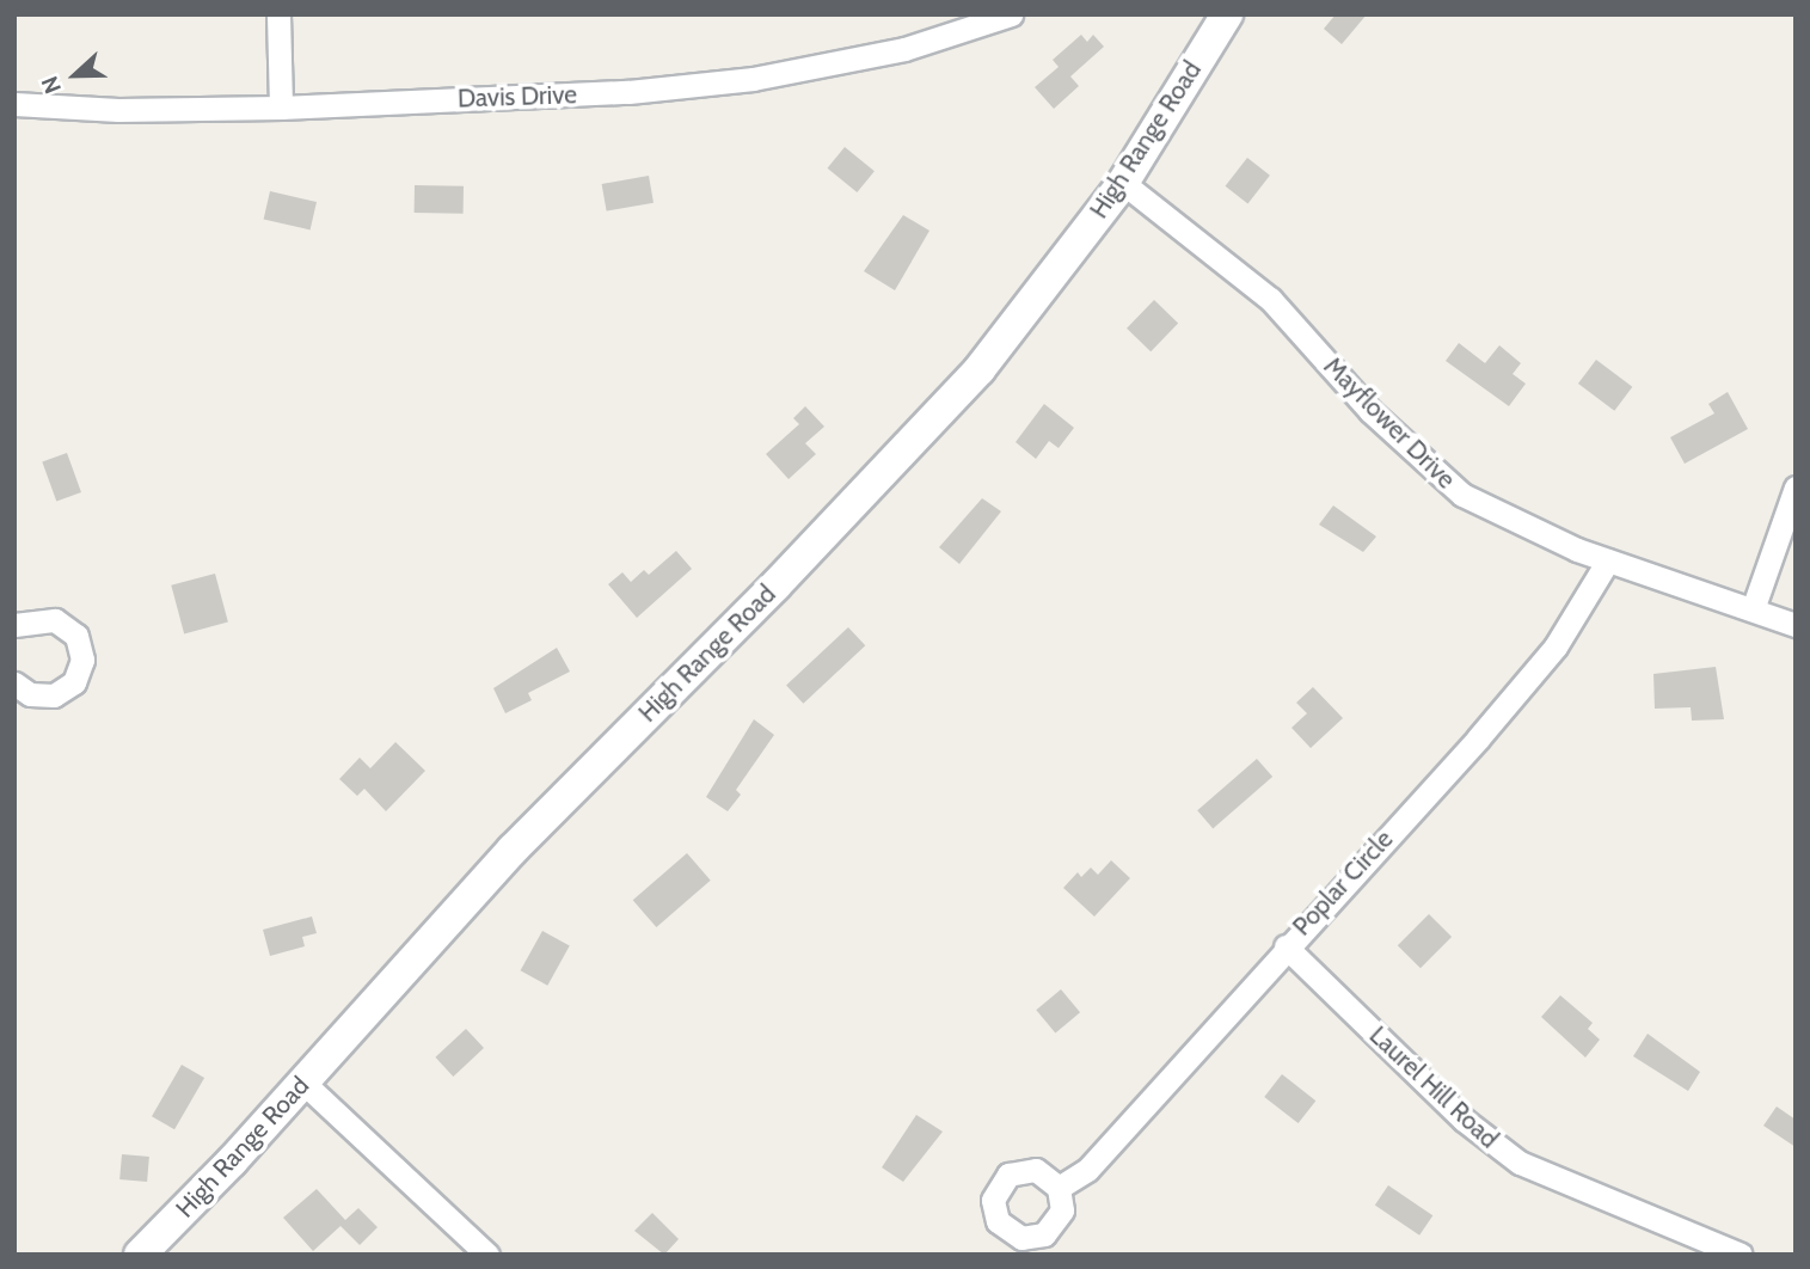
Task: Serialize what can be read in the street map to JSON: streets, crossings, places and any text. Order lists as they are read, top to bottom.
{
  "streets": {
    "street": [
      "Davis Drive",
      "High Range Road",
      "Mayflower Drive",
      "Poplar Circle",
      "Laurel Hill Road"
    ]
  },
  "crossings": [
    ["High Range Road", "Mayflower Drive"],
    ["Mayflower Drive", "Poplar Circle"],
    ["Poplar Circle", "Laurel Hill Road"]
  ],
  "north": "left"
}
